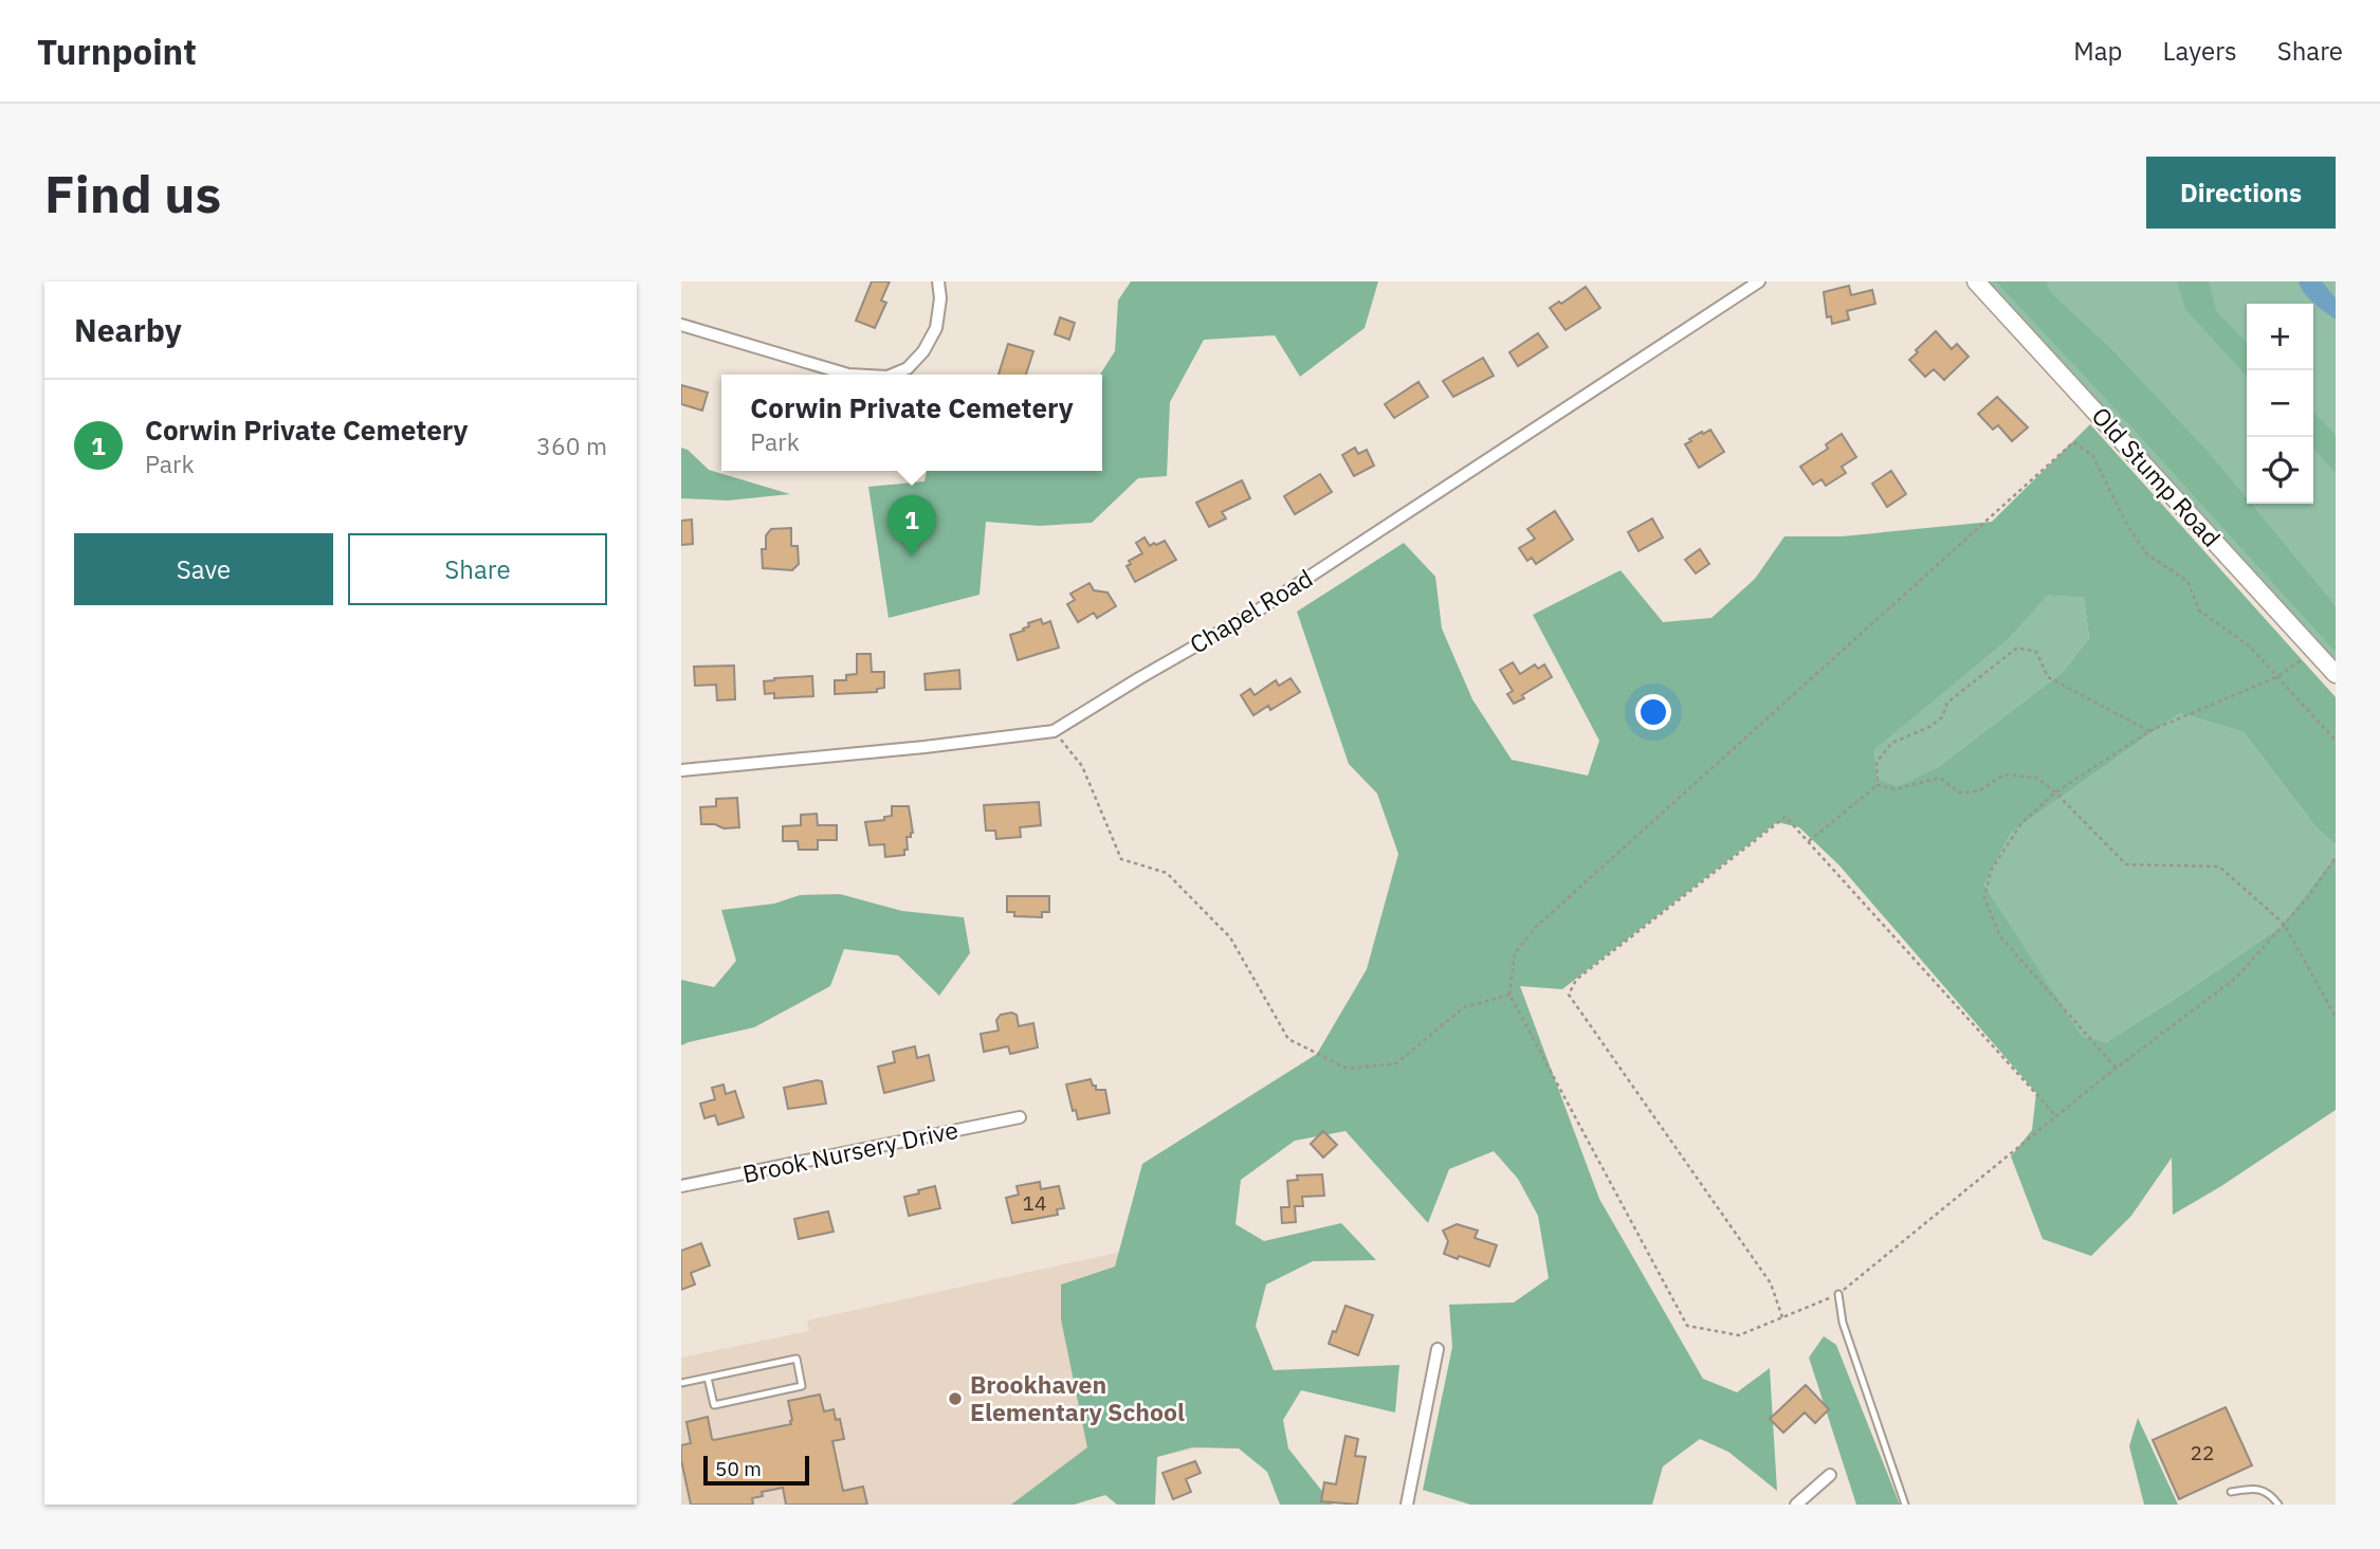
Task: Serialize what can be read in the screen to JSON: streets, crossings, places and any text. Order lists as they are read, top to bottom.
{
  "streets": {
    "street": ["Old Stump Road", "Chapel Road", "Brook Nursery Drive"]
  },
  "places": ["Brookhaven Elementary School"],
  "house_numbers": ["14", "22"],
  "scale_bar": "50 m",
  "page": {
    "header": "Turnpoint",
    "nav": ["Map", "Layers", "Share"],
    "buttons": [
      "Directions",
      ["Save", "Share"]
    ],
    "title": "Find us",
    "heading": "Nearby",
    "map_buttons": ["+", "−"],
    "popup": ["Corwin Private Cemetery", "Park"],
    "list": [
      {
        "mark": "1",
        "name": "Corwin Private Cemetery",
        "note": "Park",
        "value": "360 m"
      }
    ],
    "pins": "1",
    "scale": "50 m"
  }
}
